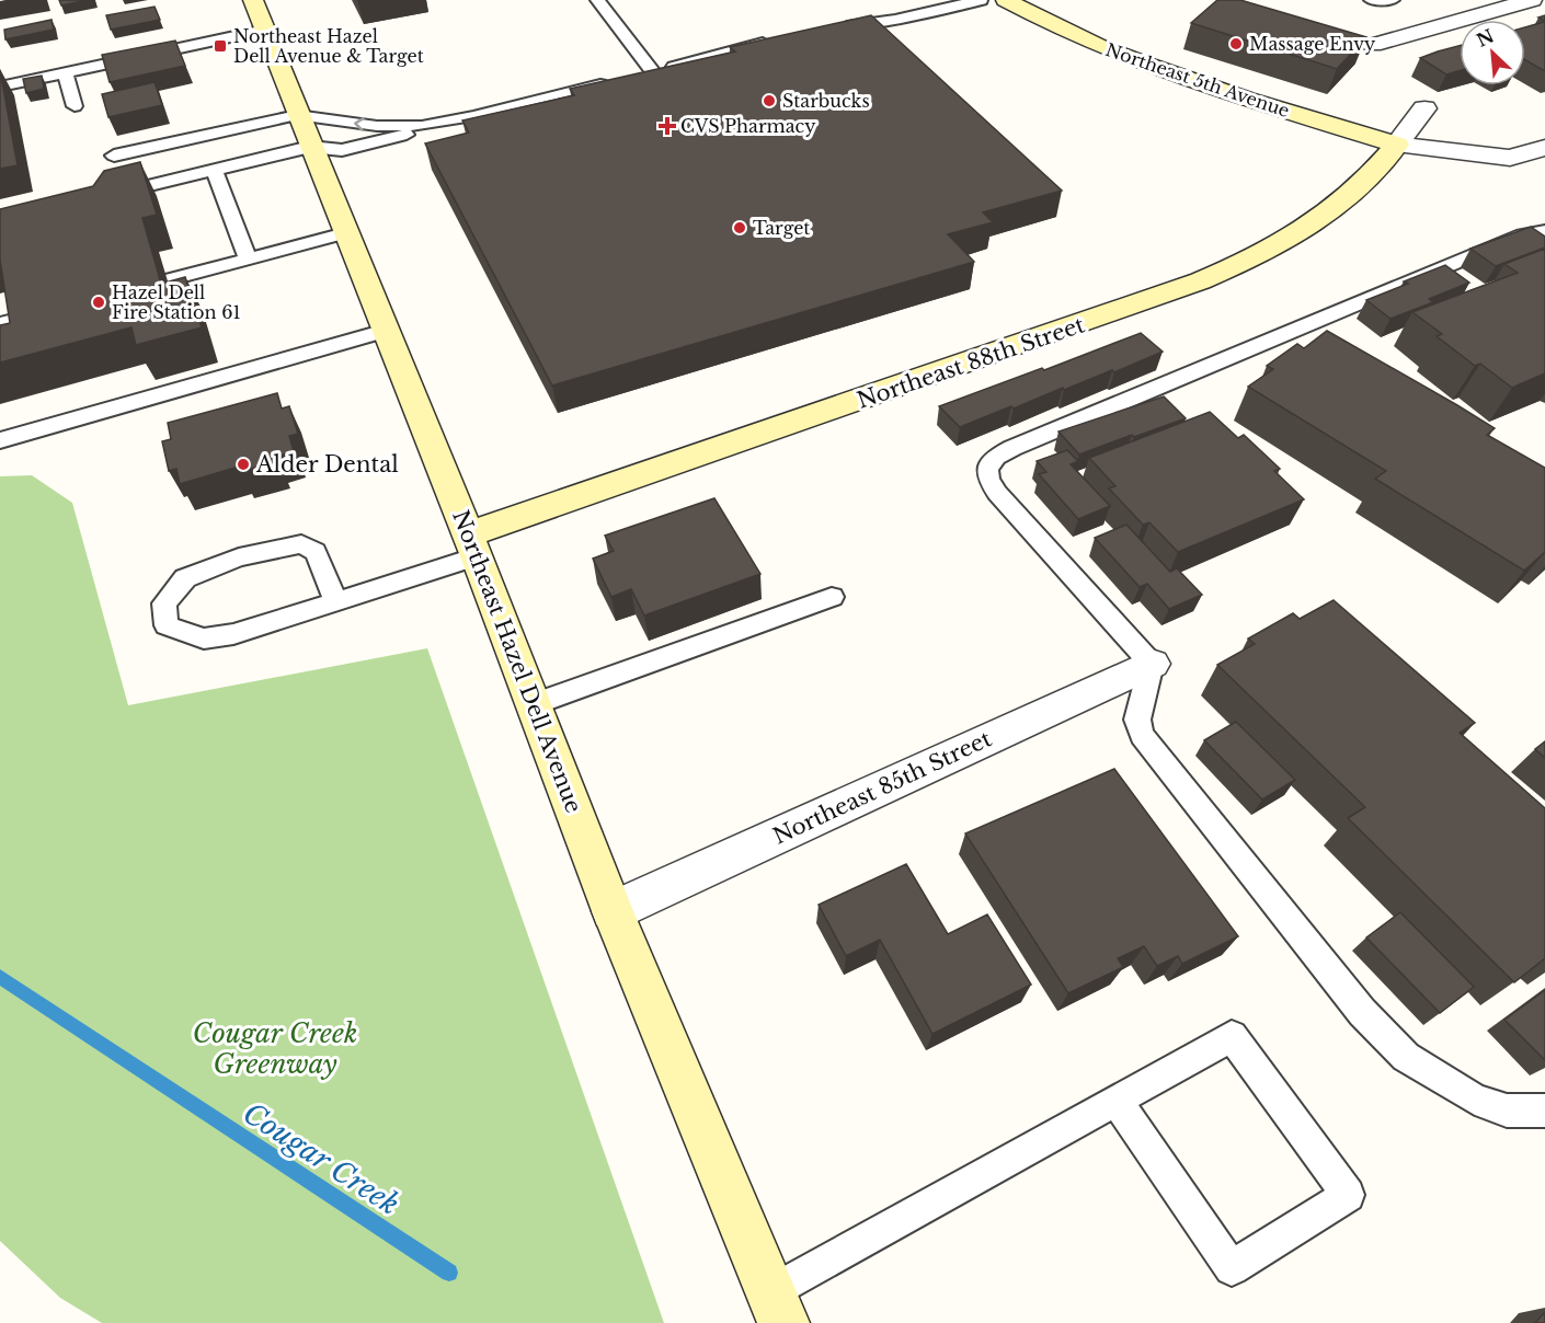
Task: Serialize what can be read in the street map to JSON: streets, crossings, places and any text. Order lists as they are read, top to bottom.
{
  "streets": {
    "street": [
      "Northeast 5th Avenue",
      "Northeast 88th Street",
      "Northeast Hazel Dell Avenue",
      "Northeast 85th Street"
    ]
  },
  "crossings": [
    ["Northeast 5th Avenue", "Northeast 88th Street"],
    ["Northeast 88th Street", "Northeast Hazel Dell Avenue"],
    ["Northeast Hazel Dell Avenue", "Northeast 85th Street"]
  ],
  "water": ["Cougar Creek"],
  "parks": ["Cougar Creek Greenway"],
  "places": {
    "other": [
      "Massage Envy",
      "Starbucks",
      "Target",
      "Hazel Dell Fire Station 61",
      "Alder Dental"
    ],
    "transit": ["Northeast Hazel Dell Avenue & Target"],
    "health": ["CVS Pharmacy"]
  },
  "north": "top left"
}
